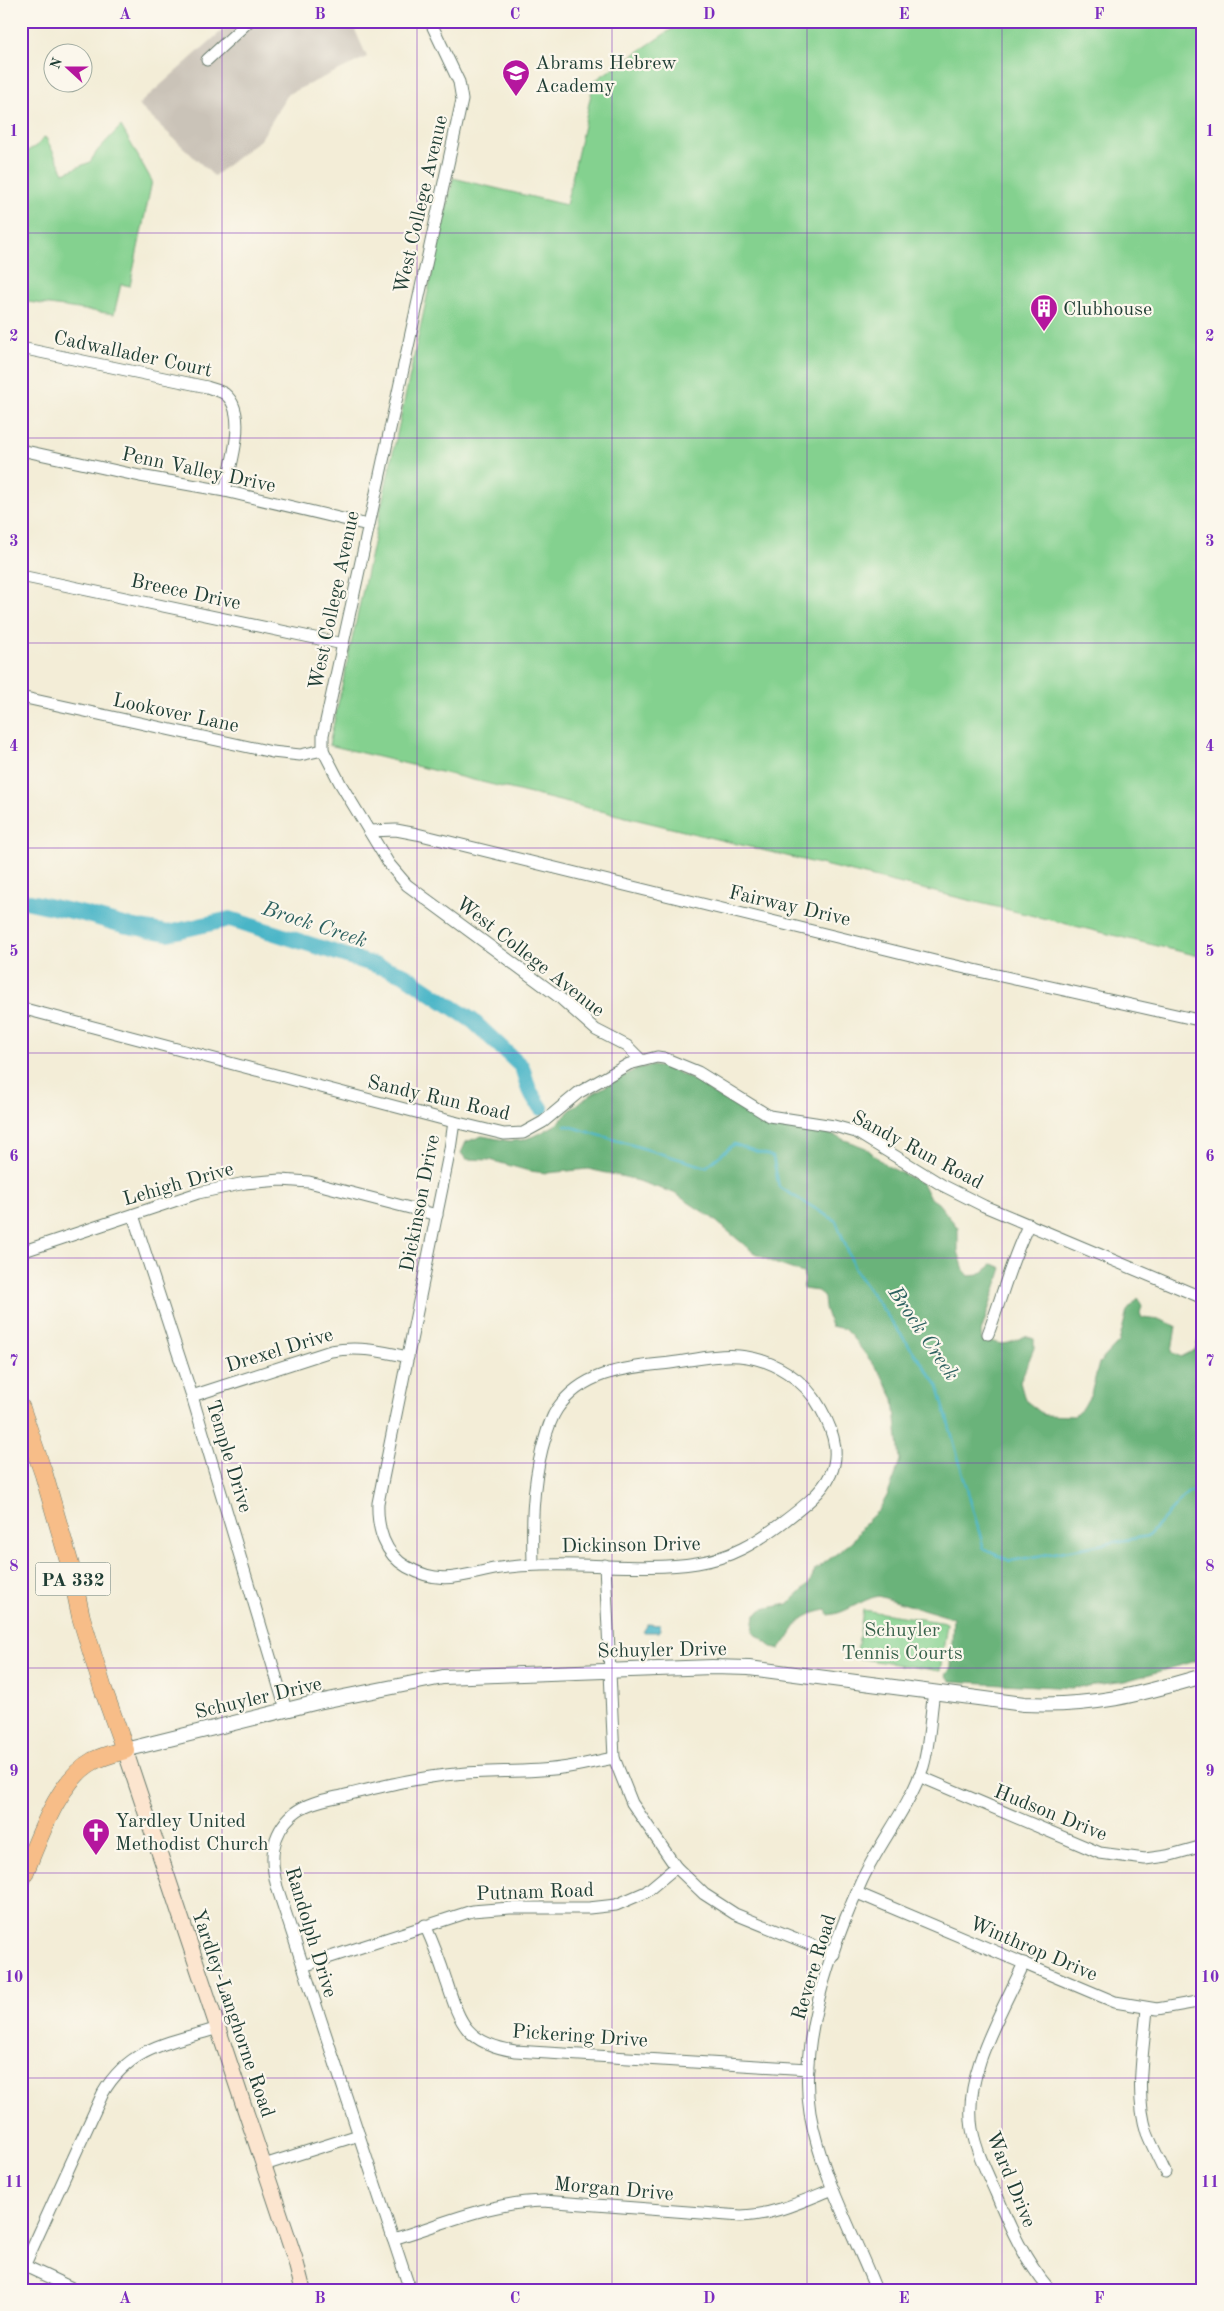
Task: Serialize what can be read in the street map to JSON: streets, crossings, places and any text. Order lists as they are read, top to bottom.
{
  "streets": {
    "main road": ["PA 332", "Yardley-Langhorne Road"],
    "street": [
      "West College Avenue",
      "Cadwallader Court",
      "Penn Valley Drive",
      "Breece Drive",
      "Lookover Lane",
      "Fairway Drive",
      "Sandy Run Road",
      "Lehigh Drive",
      "Dickinson Drive",
      "Drexel Drive",
      "Temple Drive",
      "Schuyler Drive",
      "Hudson Drive",
      "Putnam Road",
      "Randolph Drive",
      "Winthrop Drive",
      "Revere Road",
      "Pickering Drive",
      "Ward Drive",
      "Morgan Drive"
    ]
  },
  "crossings": [
    ["West College Avenue", "Penn Valley Drive"],
    ["West College Avenue", "Breece Drive"],
    ["West College Avenue", "Lookover Lane"],
    ["West College Avenue", "Fairway Drive"],
    ["West College Avenue", "Sandy Run Road"],
    ["Cadwallader Court", "Penn Valley Drive"],
    ["Sandy Run Road", "Dickinson Drive"],
    ["Lehigh Drive", "Dickinson Drive"],
    ["Lehigh Drive", "Temple Drive"],
    ["Dickinson Drive", "Drexel Drive"],
    ["Drexel Drive", "Temple Drive"],
    ["Temple Drive", "Schuyler Drive"],
    ["PA 332", "Schuyler Drive"],
    ["PA 332", "Yardley-Langhorne Road"],
    ["Schuyler Drive", "Revere Road"],
    ["Schuyler Drive", "Yardley-Langhorne Road"],
    ["Hudson Drive", "Revere Road"],
    ["Putnam Road", "Randolph Drive"],
    ["Putnam Road", "Pickering Drive"],
    ["Randolph Drive", "Morgan Drive"],
    ["Winthrop Drive", "Revere Road"],
    ["Winthrop Drive", "Ward Drive"],
    ["Revere Road", "Pickering Drive"],
    ["Revere Road", "Morgan Drive"]
  ],
  "water": ["Brock Creek"],
  "parks": ["Schuyler Tennis Courts"],
  "places": {
    "school or university": ["Abrams Hebrew Academy"],
    "building": ["Clubhouse"],
    "church": ["Yardley United Methodist Church"]
  },
  "north": "left",
  "grid": {
    "columns": [
      "A",
      "B",
      "C",
      "D",
      "E",
      "F"
    ],
    "rows": [
      "1",
      "2",
      "3",
      "4",
      "5",
      "6",
      "7",
      "8",
      "9",
      "10",
      "11"
    ]
  }
}
